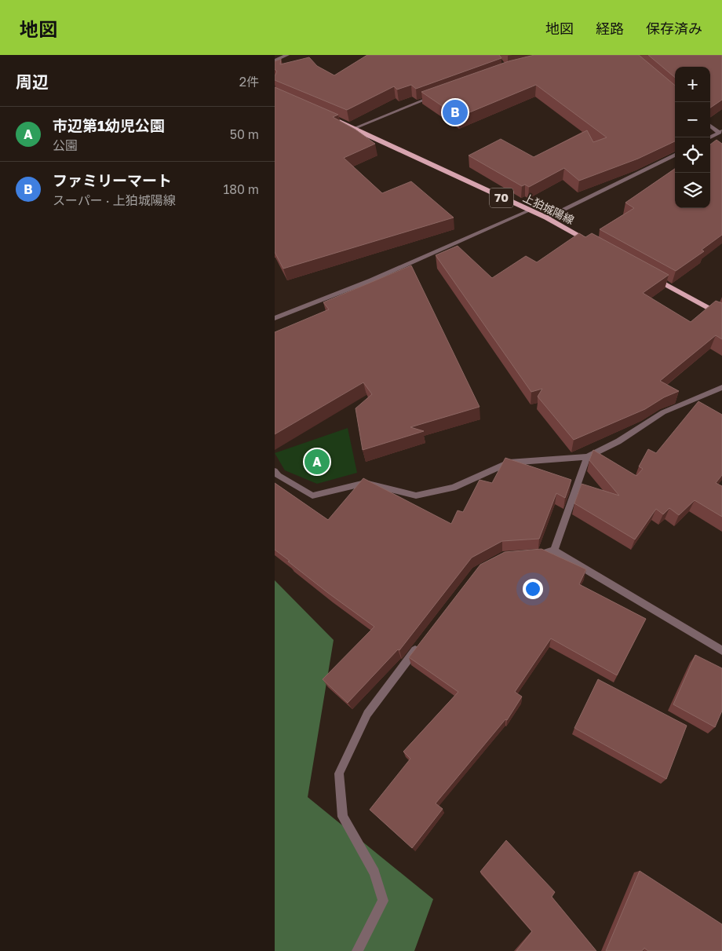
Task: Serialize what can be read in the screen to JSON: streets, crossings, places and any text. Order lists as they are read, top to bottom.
{
  "streets": {
    "main road": ["70", "上狛城陽線"]
  },
  "page": {
    "header": "地図",
    "nav": ["地図", "経路", "保存済み"],
    "heading": ["周辺", "2件"],
    "map_buttons": ["+", "−"],
    "pins": ["B", "A"],
    "list": [
      {
        "mark": "A",
        "name": "市辺第1幼児公園",
        "note": "公園",
        "value": "50 m"
      },
      {
        "mark": "B",
        "name": "ファミリーマート",
        "note": "スーパー · 上狛城陽線",
        "value": "180 m"
      }
    ]
  }
}
